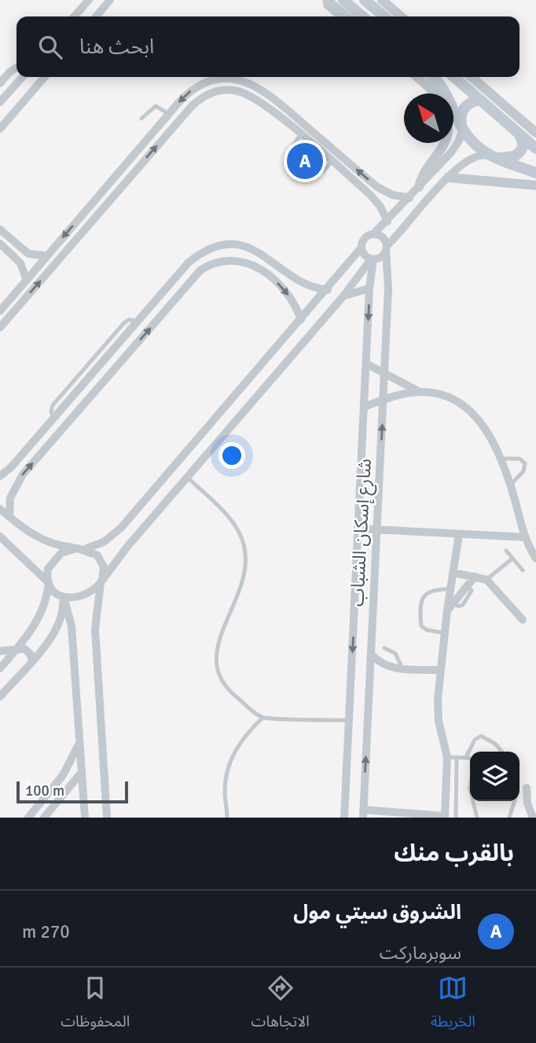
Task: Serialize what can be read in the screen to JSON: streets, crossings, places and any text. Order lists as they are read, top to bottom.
{
  "streets": {
    "street": ["شارع إسكان الشباب"]
  },
  "scale_bar": "100 m",
  "north": "top left",
  "page": {
    "search": "ابحث هنا",
    "pins": "A",
    "scale": "100 m",
    "heading": "بالقرب منك",
    "list": [
      {
        "mark": "A",
        "name": "الشروق سيتي مول",
        "note": "سوبرماركت",
        "value": "270 m"
      }
    ],
    "nav": ["الخريطة", "الاتجاهات", "المحفوظات"]
  }
}
